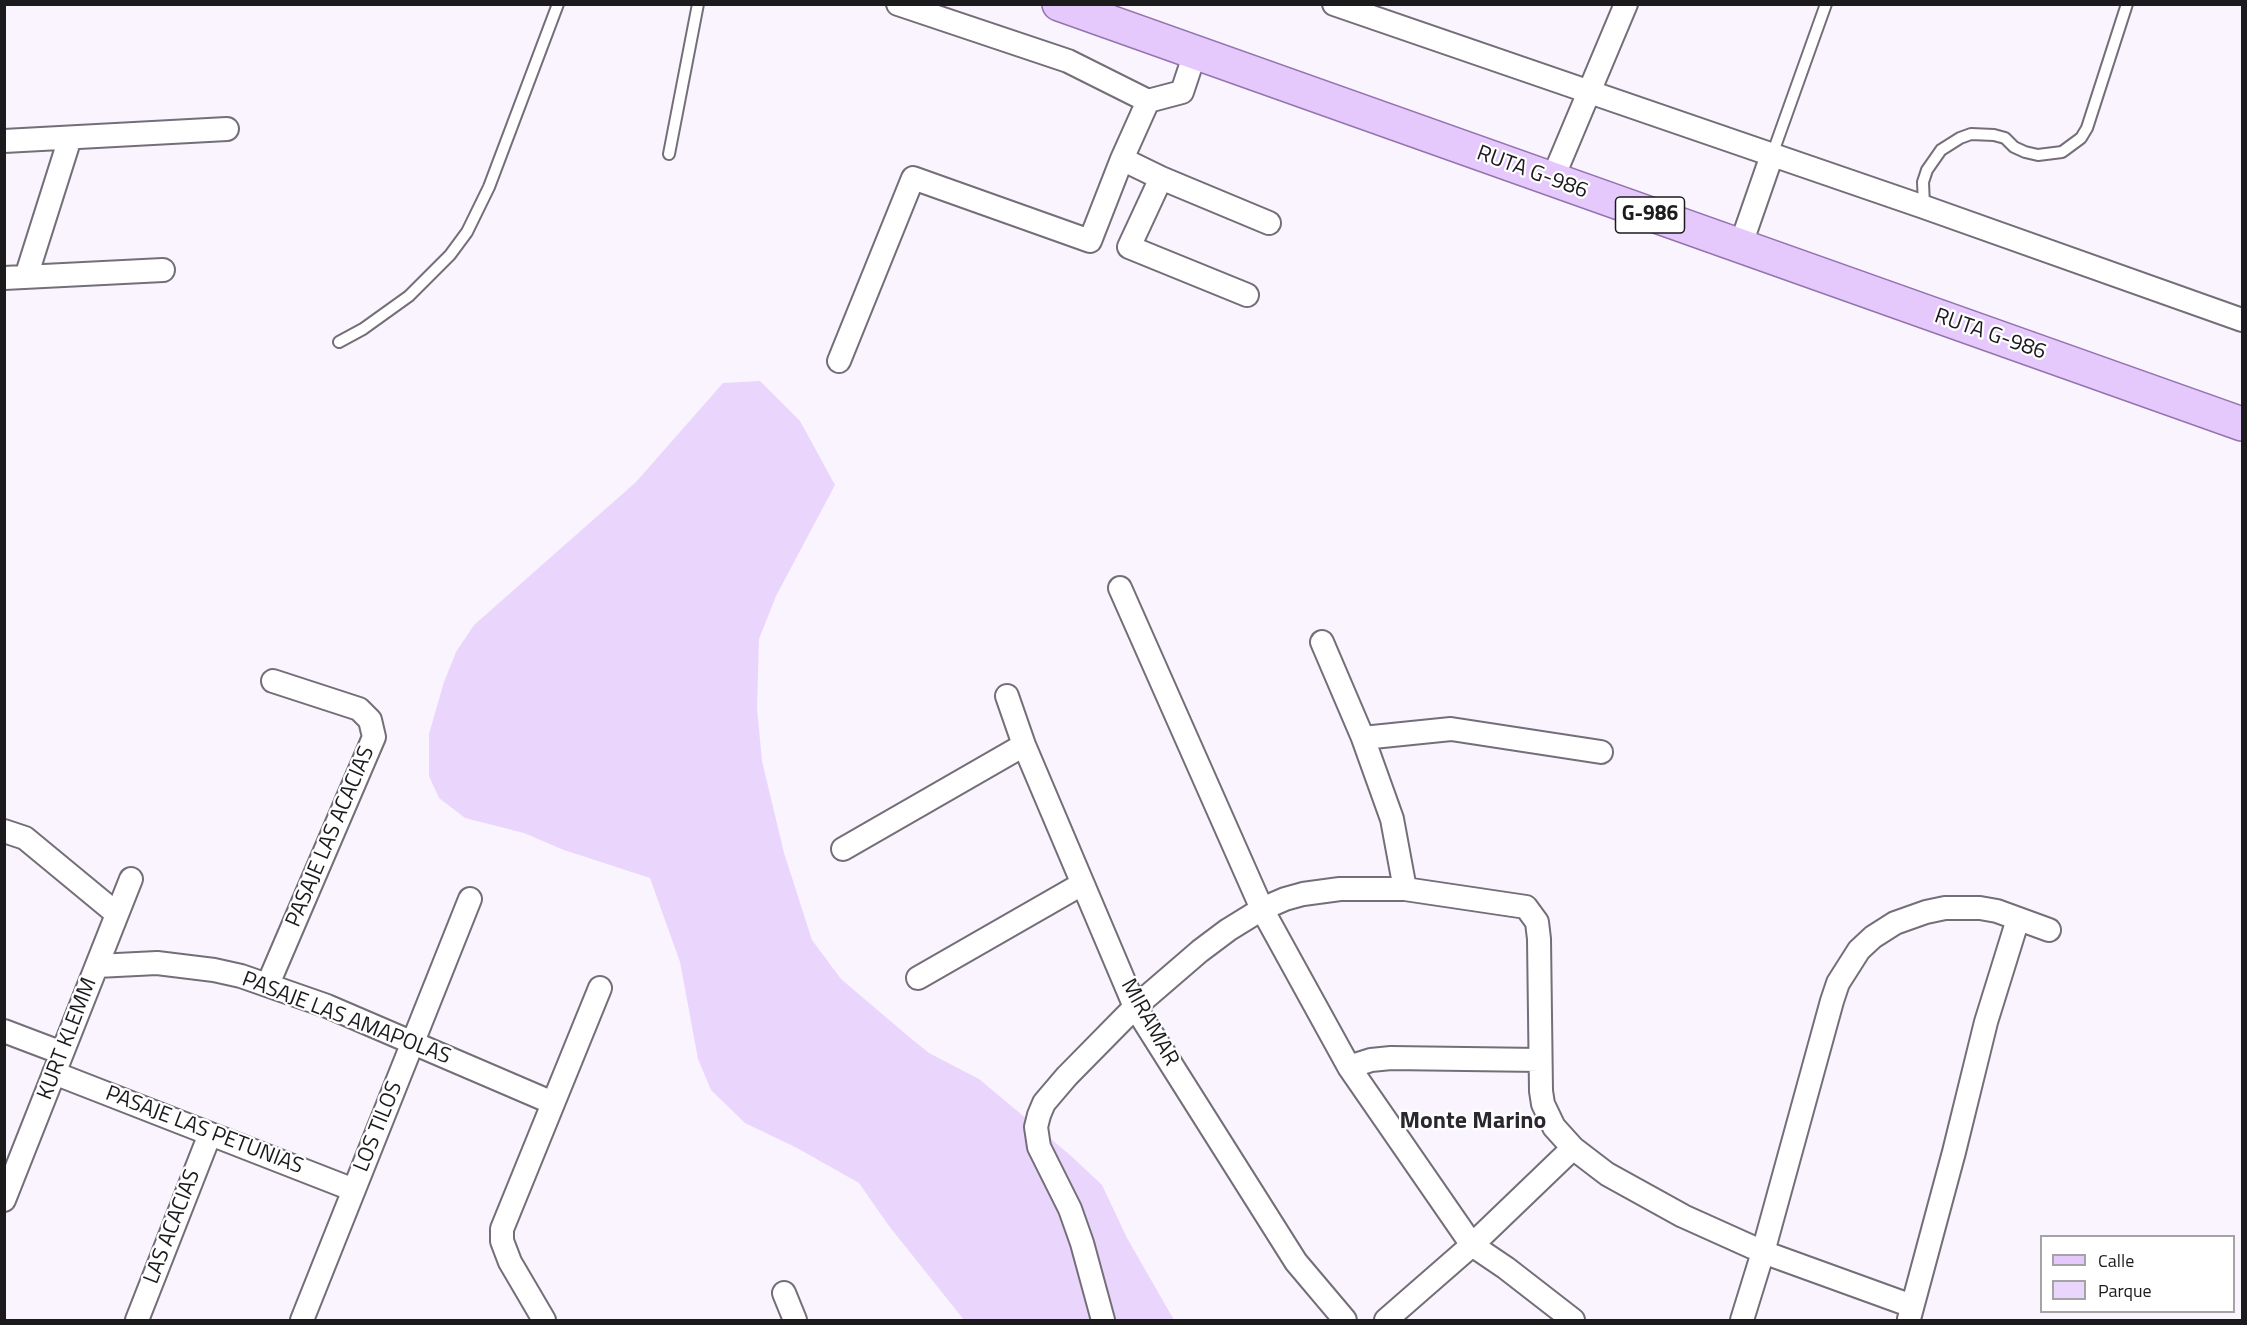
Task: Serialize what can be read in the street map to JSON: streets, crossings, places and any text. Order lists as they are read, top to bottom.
{
  "streets": {
    "main road": ["RUTA G-986", "G-986"],
    "street": [
      "PASAJE LAS ACACIAS",
      "PASAJE LAS AMAPOLAS",
      "MIRAMAR",
      "KURT KLEMM",
      "LOS TILOS",
      "PASAJE LAS PETUNIAS",
      "LAS ACACIAS"
    ]
  },
  "crossings": [
    ["PASAJE LAS ACACIAS", "PASAJE LAS AMAPOLAS"],
    ["PASAJE LAS AMAPOLAS", "KURT KLEMM"],
    ["PASAJE LAS AMAPOLAS", "LOS TILOS"],
    ["KURT KLEMM", "PASAJE LAS PETUNIAS"],
    ["LOS TILOS", "PASAJE LAS PETUNIAS"],
    ["PASAJE LAS PETUNIAS", "LAS ACACIAS"]
  ],
  "districts": ["Monte Marino"],
  "legend": ["Calle", "Parque"]
}
